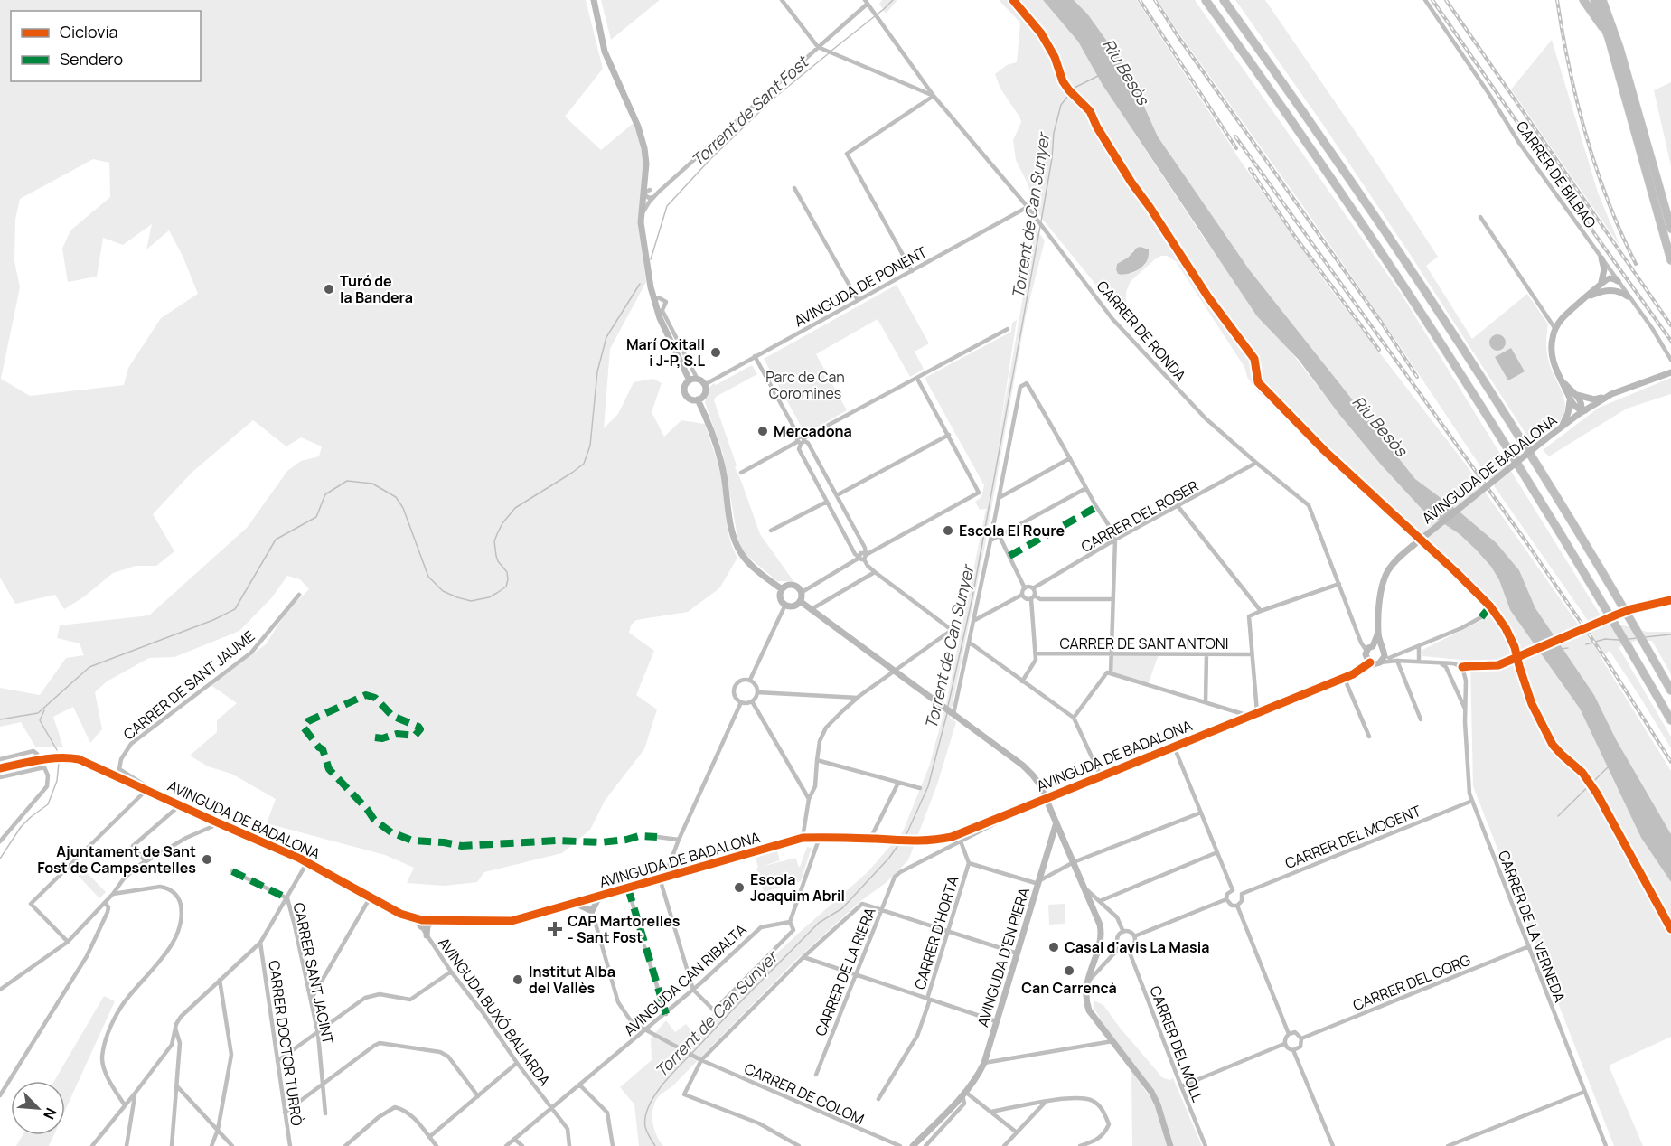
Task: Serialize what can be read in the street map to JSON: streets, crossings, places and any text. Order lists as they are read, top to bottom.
{
  "streets": {
    "street": [
      "CARRER DE BILBAO",
      "AVINGUDA DE PONENT",
      "CARRER DE RONDA",
      "AVINGUDA DE BADALONA",
      "CARRER DEL ROSER",
      "CARRER DE SANT ANTONI",
      "CARRER DE SANT JAUME",
      "CARRER DEL MOGENT",
      "CARRER DE LA VERNEDA",
      "CARRER D'HORTA",
      "AVINGUDA D'EN PIERA",
      "CARRER DE LA RIERA",
      "CARRER SANT JACINT",
      "AVINGUDA CAN RIBALTA",
      "CARRER DEL GORG",
      "AVINGUDA BUXÓ BALIARDA",
      "CARRER DOCTOR TURRÒ",
      "CARRER DEL MOLL",
      "CARRER DE COLOM"
    ]
  },
  "crossings": [
    ["AVINGUDA DE PONENT", "CARRER DE RONDA"],
    ["CARRER DE RONDA", "AVINGUDA DE BADALONA"],
    ["CARRER DE RONDA", "CARRER DEL ROSER"],
    ["AVINGUDA DE BADALONA", "CARRER DE SANT JAUME"],
    ["CARRER DEL MOGENT", "CARRER DE LA VERNEDA"],
    ["CARRER DE LA VERNEDA", "CARRER DEL GORG"],
    ["CARRER D'HORTA", "CARRER DE LA RIERA"],
    ["AVINGUDA CAN RIBALTA", "AVINGUDA BUXÓ BALIARDA"],
    ["AVINGUDA CAN RIBALTA", "CARRER DE COLOM"]
  ],
  "water": ["Riu Besòs", "Torrent de Sant Fost", "Torrent de Can Sunyer"],
  "parks": ["Parc de Can Coromines"],
  "places": {
    "other": [
      "Turó de la Bandera",
      "Marí Oxitall i J-P, S.L",
      "Mercadona",
      "Escola El Roure",
      "Ajuntament de Sant Fost de Campsentelles",
      "Escola Joaquim Abril",
      "Casal d'avis La Masia",
      "Can Carrencà",
      "Institut Alba del Vallès"
    ],
    "health": ["CAP Martorelles - Sant Fost"]
  },
  "legend": ["Ciclovía", "Sendero"],
  "north": "bottom right"
}
